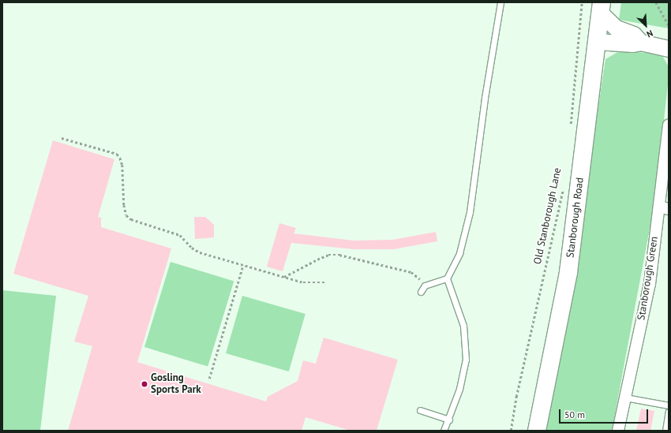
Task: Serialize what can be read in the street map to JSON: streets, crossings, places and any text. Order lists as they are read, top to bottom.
{
  "streets": {
    "main road": ["Stanborough Road"],
    "street": ["Stanborough Green"],
    "path": ["Old Stanborough Lane"]
  },
  "places": ["Gosling Sports Park"],
  "scale_bar": "50 m",
  "north": "bottom right"
}
